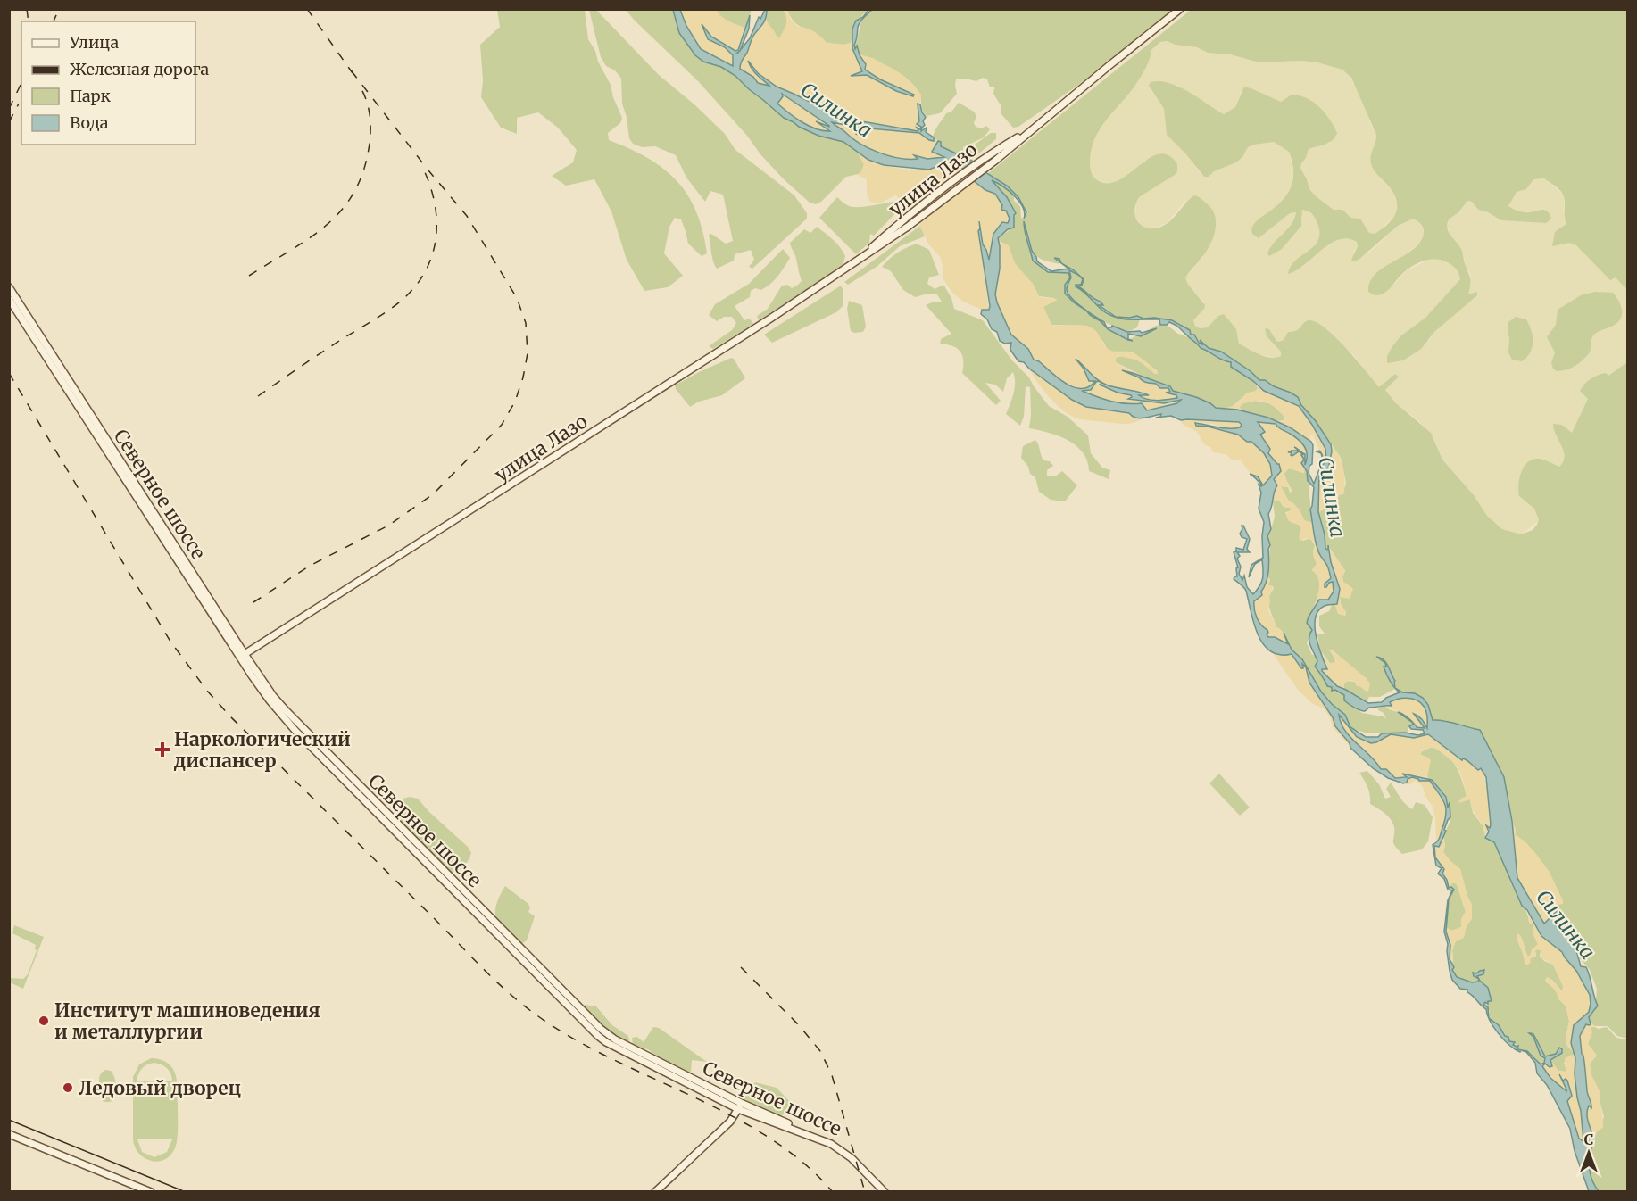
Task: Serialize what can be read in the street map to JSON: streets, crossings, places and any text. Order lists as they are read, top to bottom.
{
  "streets": {
    "main road": ["улица Лазо", "Северное шоссе"]
  },
  "crossings": [
    ["улица Лазо", "Северное шоссе"]
  ],
  "water": ["Силинка"],
  "places": {
    "health": ["Наркологический диспансер"],
    "other": ["Институт машиноведения и металлургии", "Ледовый дворец"]
  },
  "legend": [
    "Улица",
    "Железная дорога",
    "Парк",
    "Вода"
  ],
  "north": "top"
}
